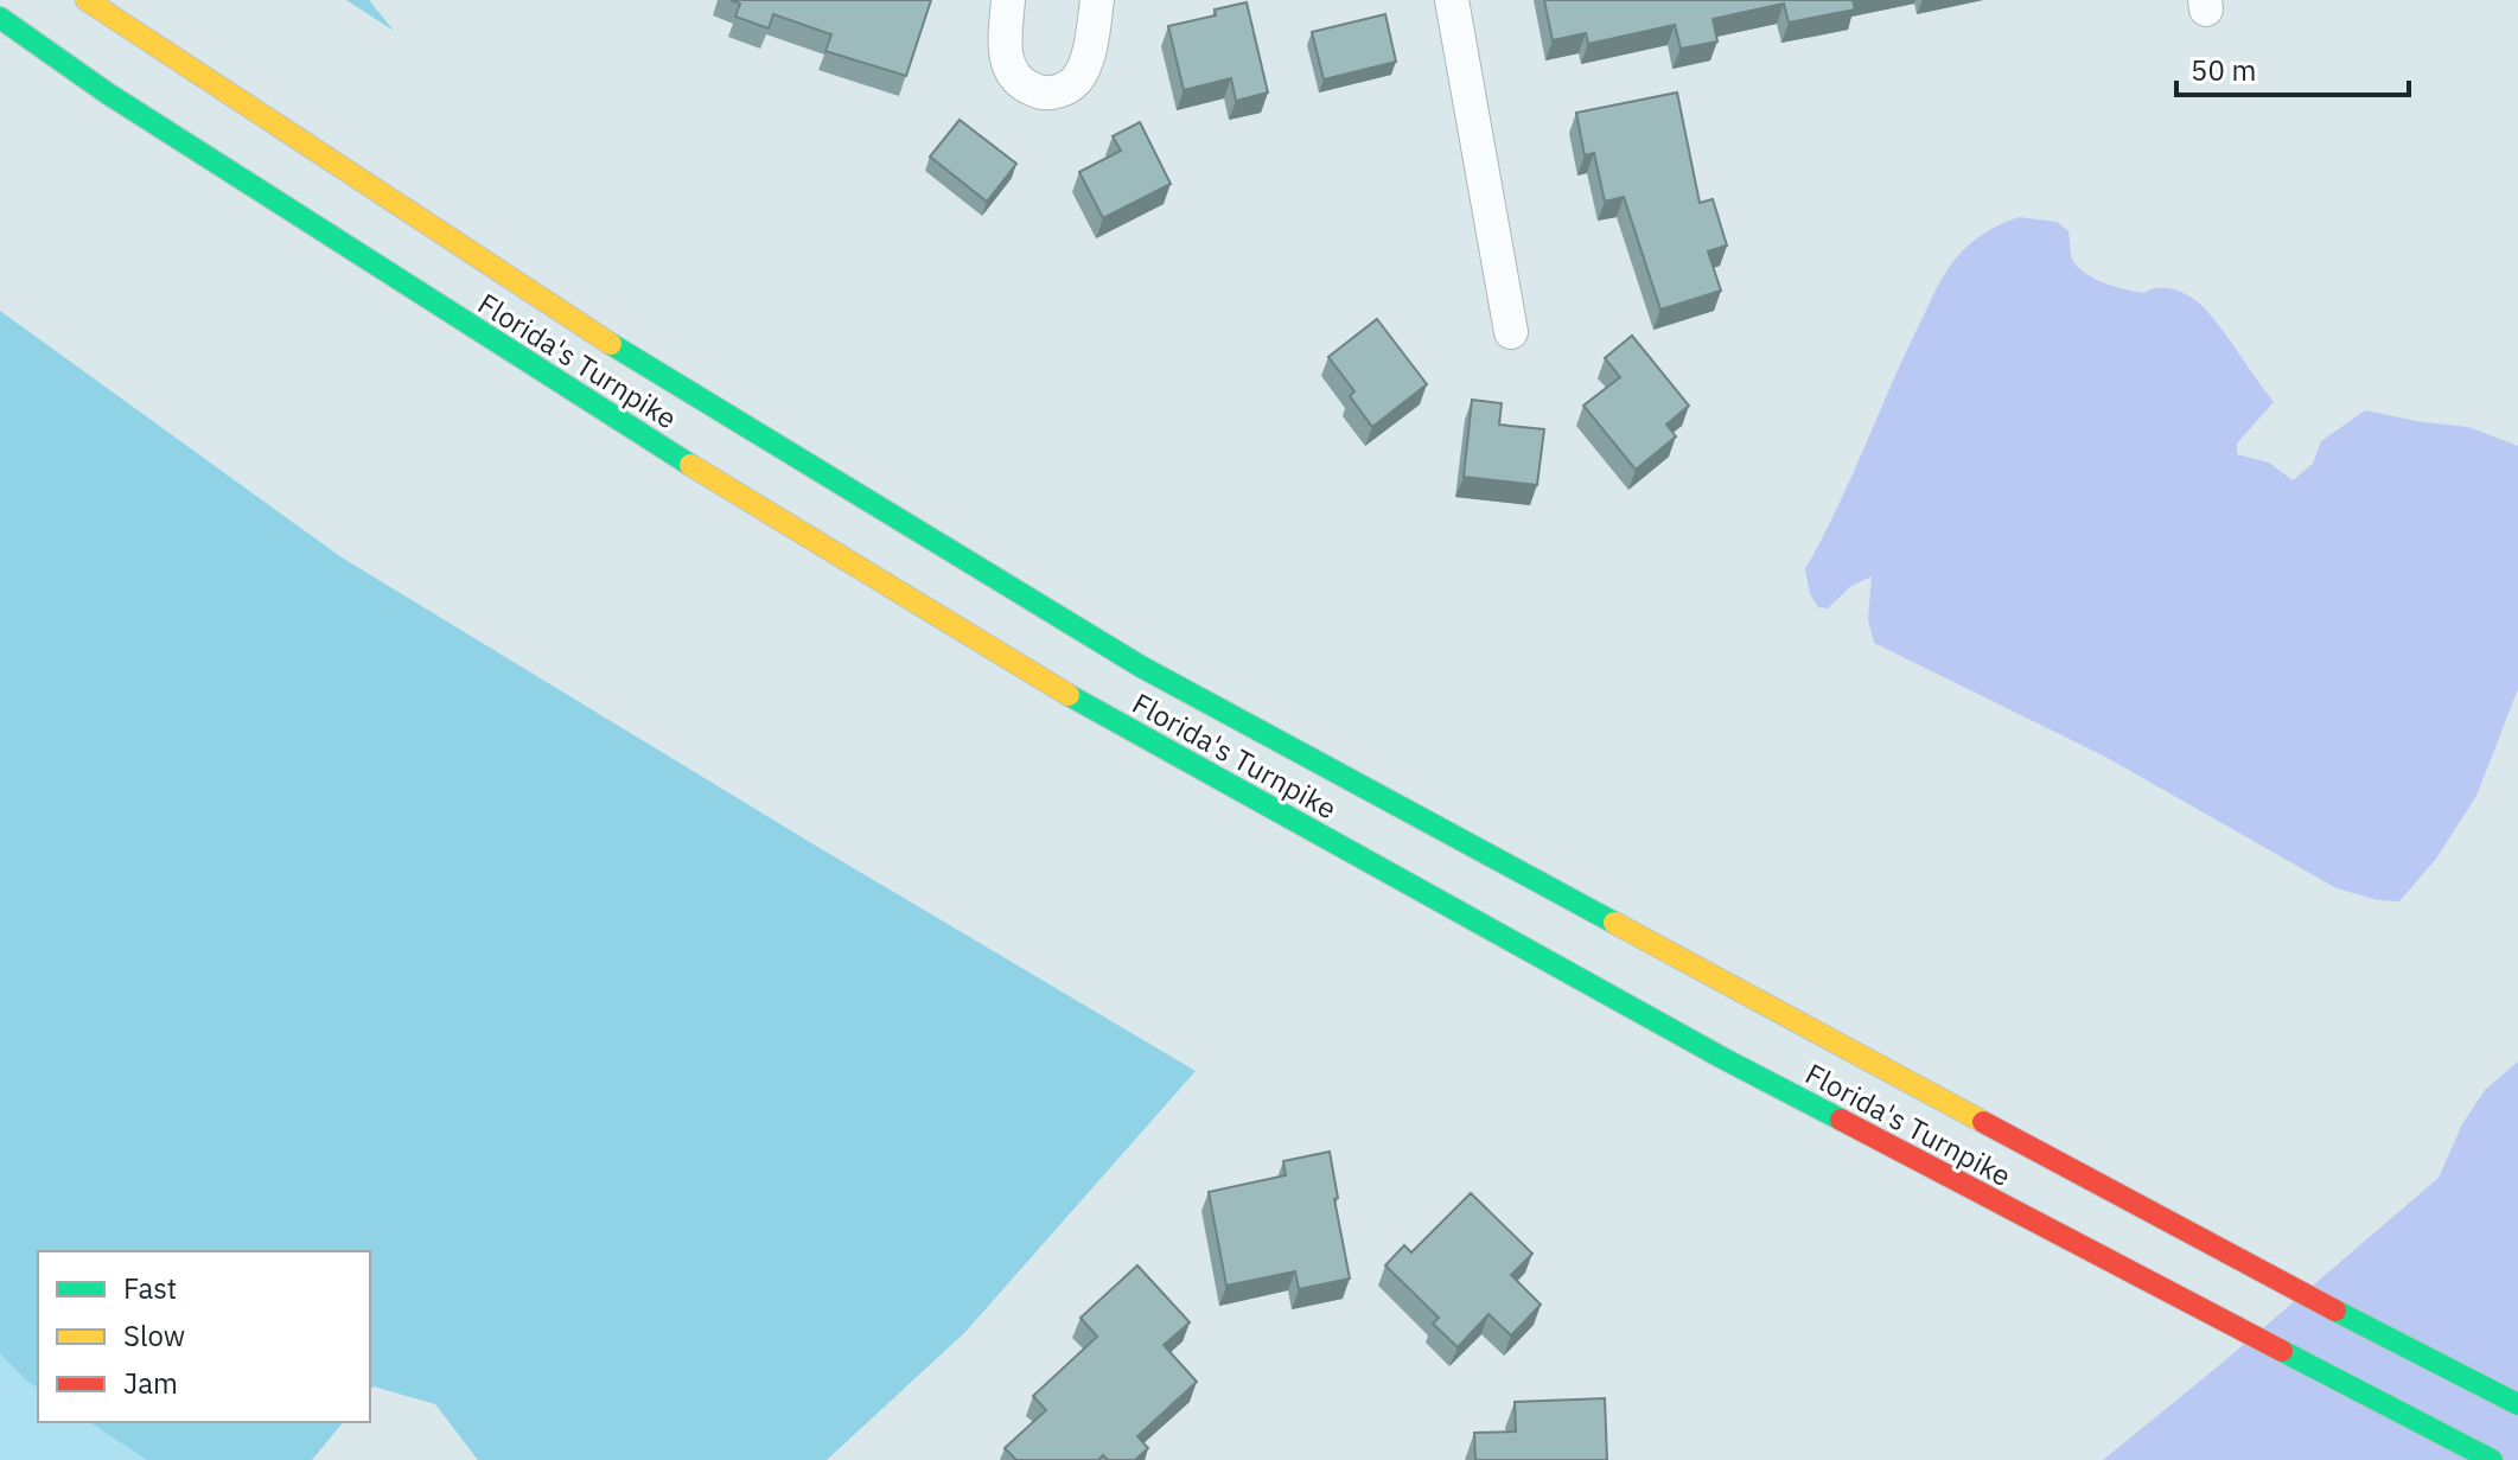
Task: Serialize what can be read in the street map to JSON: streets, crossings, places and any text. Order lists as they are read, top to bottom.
{
  "streets": {
    "highway": ["Florida's Turnpike"]
  },
  "legend": ["Fast", "Slow", "Jam"],
  "scale_bar": "50 m"
}
